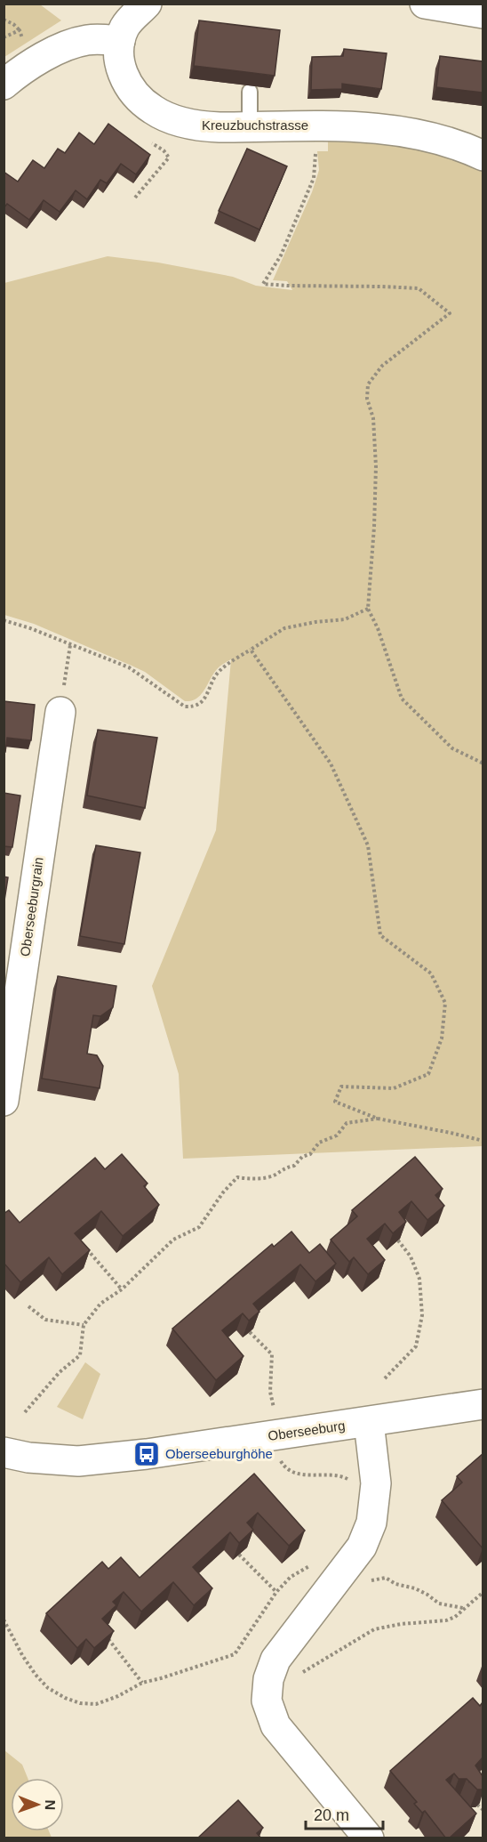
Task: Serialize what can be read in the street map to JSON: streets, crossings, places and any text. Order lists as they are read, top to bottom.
{
  "streets": {
    "street": ["Kreuzbuchstrasse", "Oberseeburgrain", "Oberseeburg"]
  },
  "places": {
    "bus stop": ["Oberseeburghöhe"]
  },
  "scale_bar": "20 m",
  "north": "right"
}
